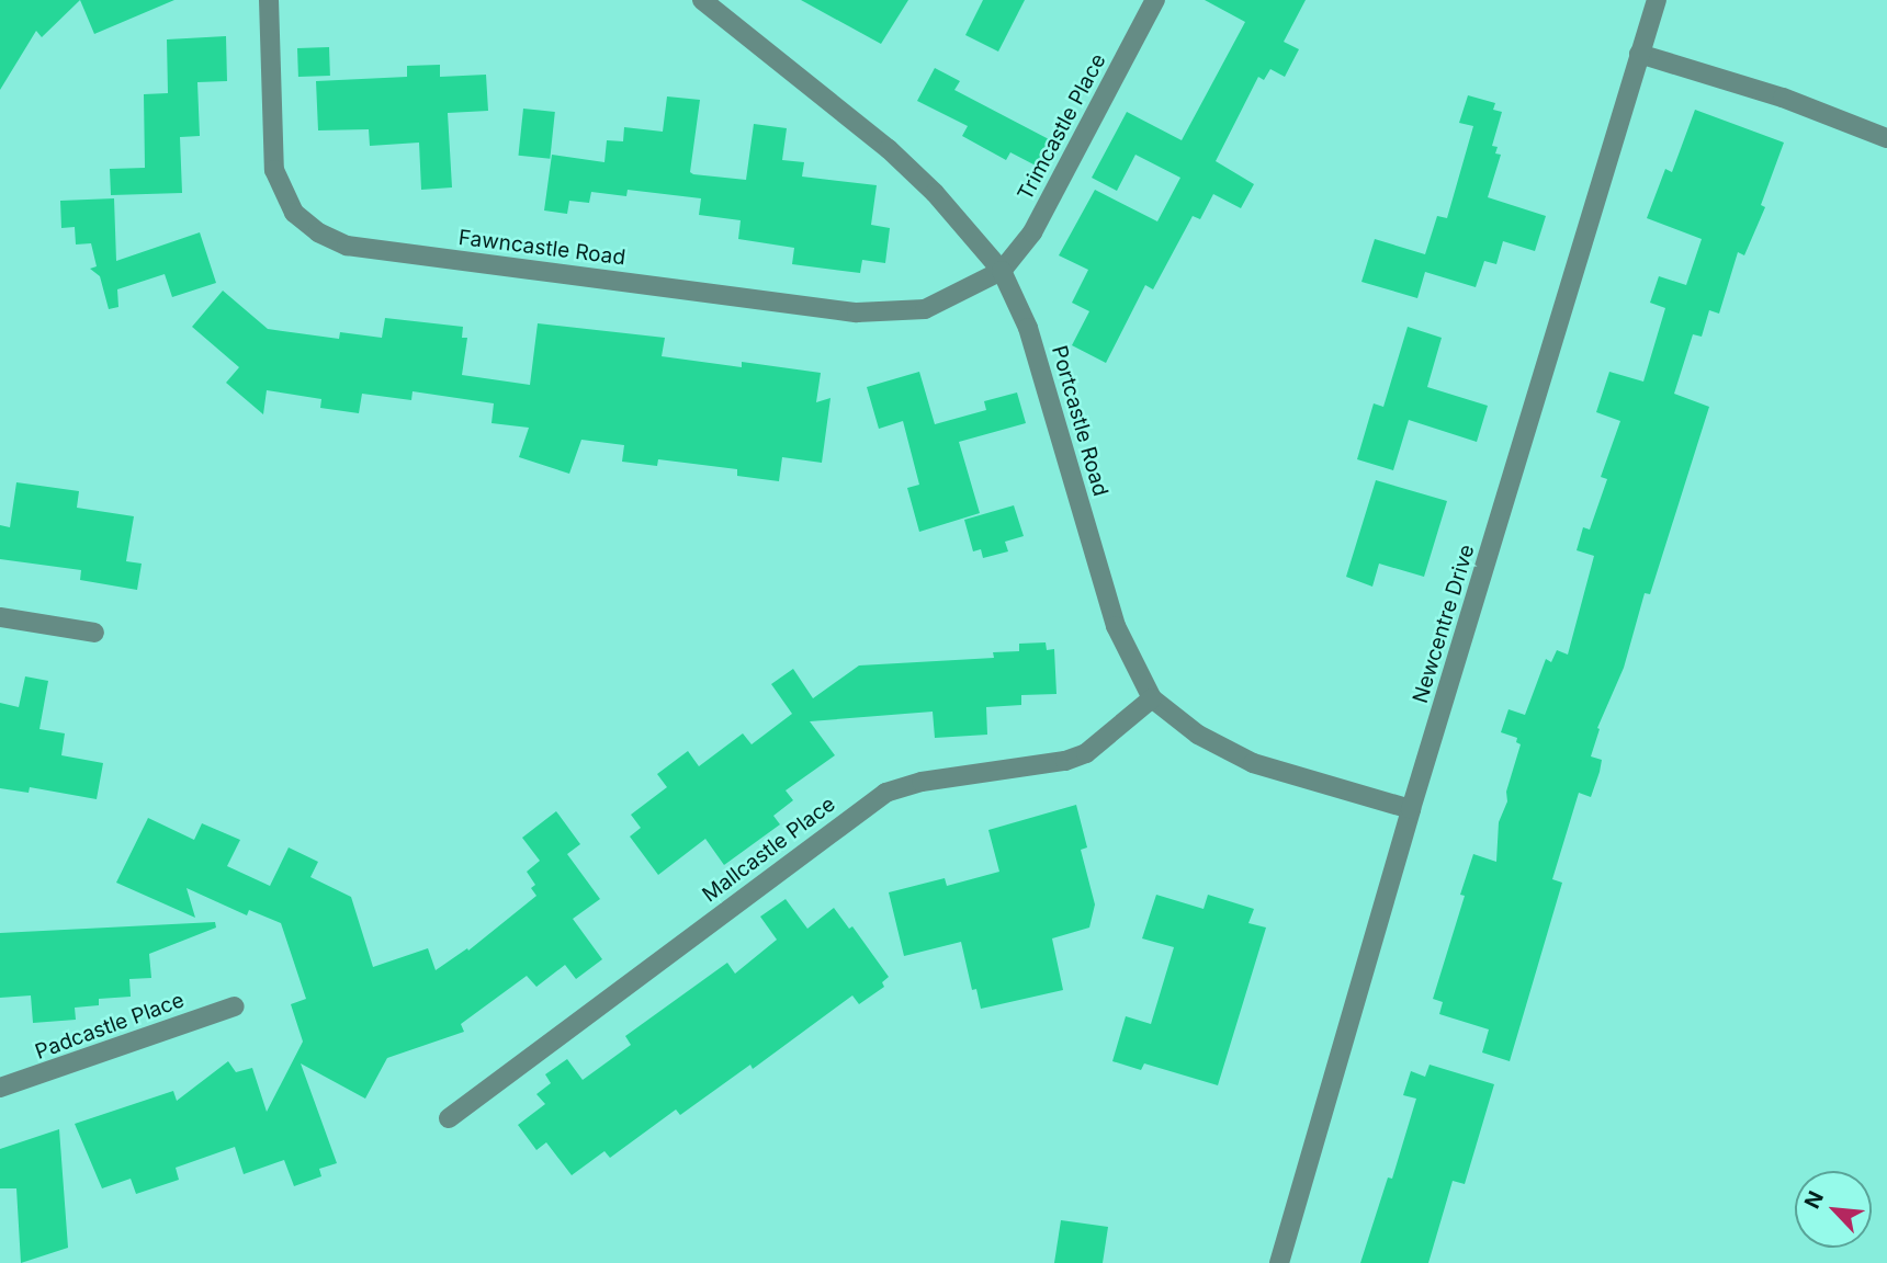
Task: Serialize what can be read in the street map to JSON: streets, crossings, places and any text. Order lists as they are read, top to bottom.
{
  "streets": {
    "street": [
      "Trimcastle Place",
      "Fawncastle Road",
      "Portcastle Road",
      "Newcentre Drive",
      "Mallcastle Place",
      "Padcastle Place"
    ]
  },
  "crossings": [
    ["Trimcastle Place", "Fawncastle Road"],
    ["Trimcastle Place", "Portcastle Road"],
    ["Fawncastle Road", "Portcastle Road"],
    ["Portcastle Road", "Newcentre Drive"],
    ["Portcastle Road", "Mallcastle Place"]
  ],
  "north": "top left"
}
